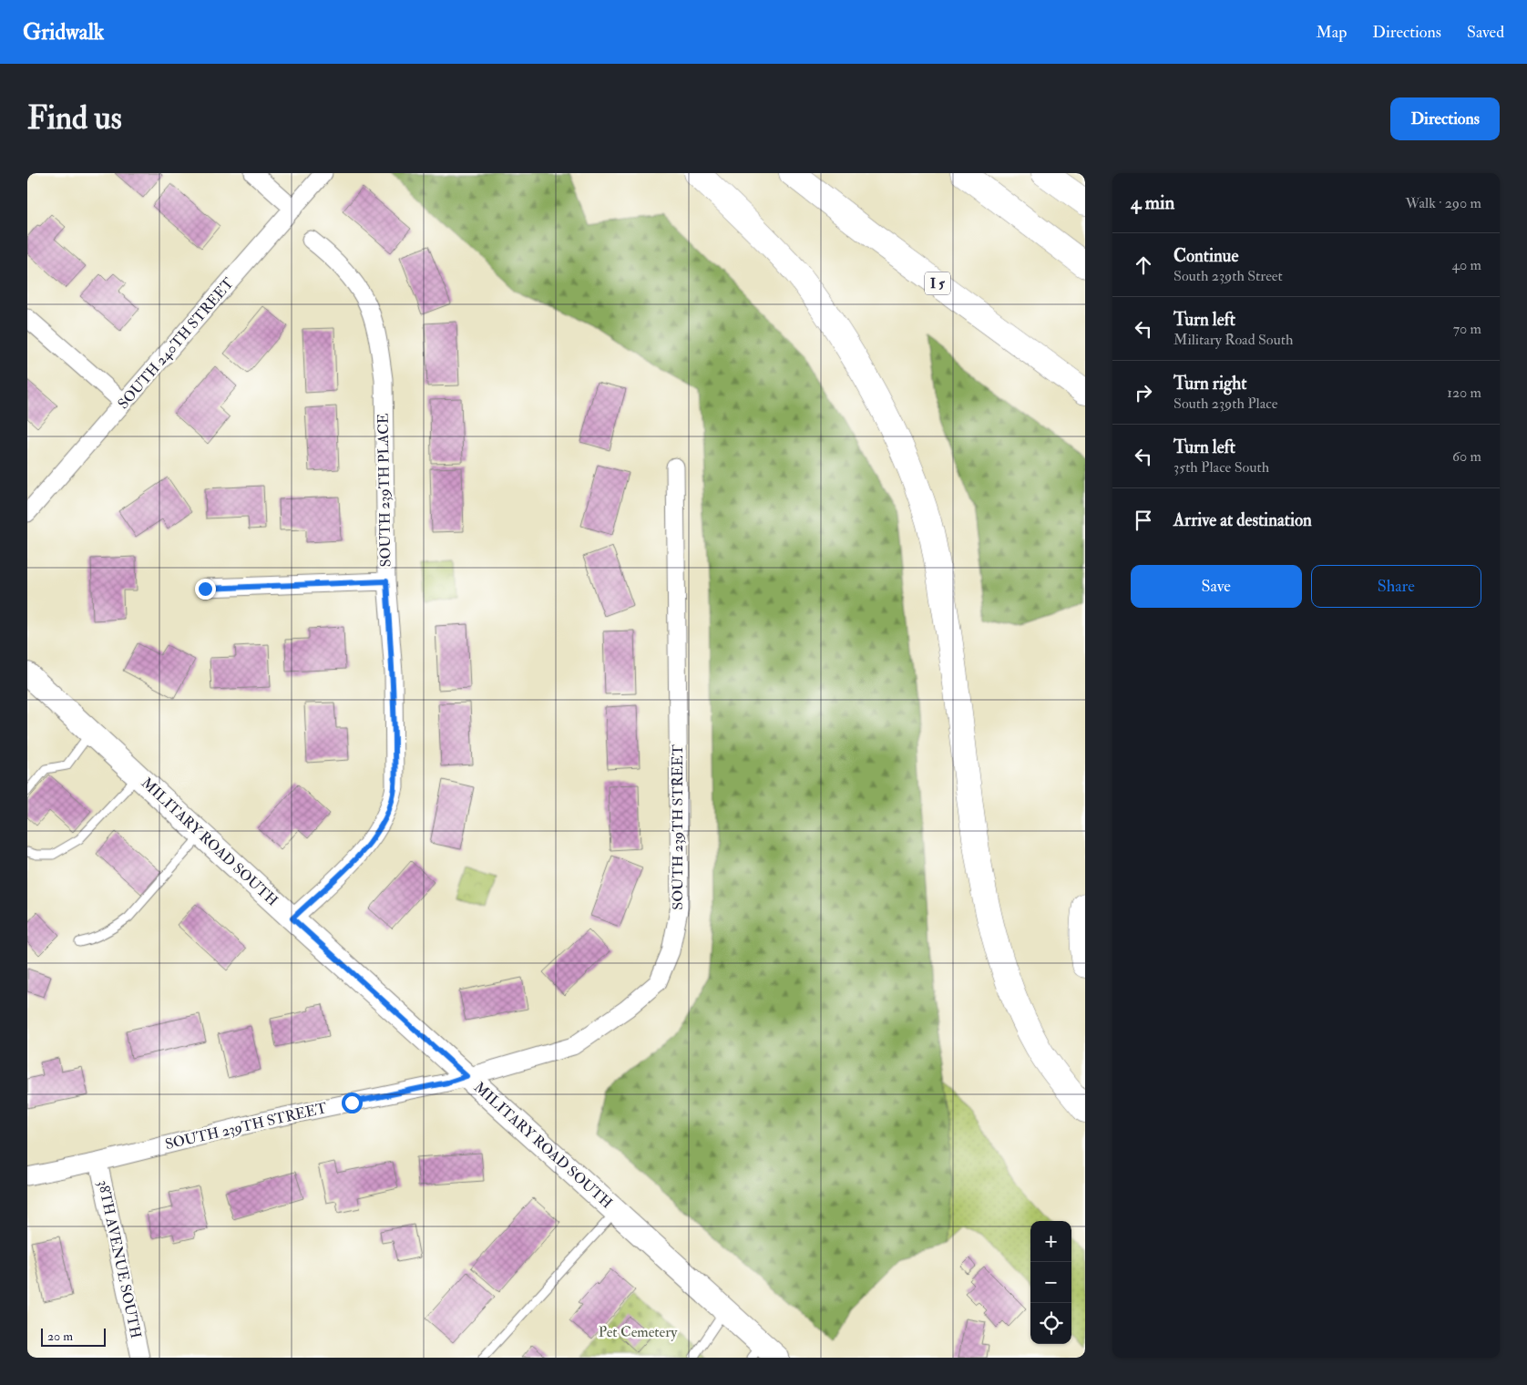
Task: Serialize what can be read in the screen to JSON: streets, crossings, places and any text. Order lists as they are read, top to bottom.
{
  "streets": {
    "highway": ["I 5"],
    "main road": ["MILITARY ROAD SOUTH"],
    "street": [
      "SOUTH 240TH STREET",
      "SOUTH 239TH PLACE",
      "SOUTH 239TH STREET",
      "38TH AVENUE SOUTH"
    ]
  },
  "crossings": [
    ["SOUTH 239TH PLACE", "MILITARY ROAD SOUTH"],
    ["SOUTH 239TH STREET", "MILITARY ROAD SOUTH"],
    ["SOUTH 239TH STREET", "38TH AVENUE SOUTH"]
  ],
  "parks": ["Pet Cemetery"],
  "scale_bar": "20 m",
  "page": {
    "header": "Gridwalk",
    "nav": ["Map", "Directions", "Saved"],
    "buttons": [
      "Directions",
      ["Save", "Share"]
    ],
    "title": "Find us",
    "heading": ["4 min", "Walk · 290 m"],
    "list": [
      ["Continue", "South 239th Street", "40 m"],
      ["Turn left", "Military Road South", "70 m"],
      ["Turn right", "South 239th Place", "120 m"],
      ["Turn left", "35th Place South", "60 m"],
      "Arrive at destination"
    ],
    "map_buttons": ["+", "−"],
    "scale": "20 m"
  }
}
